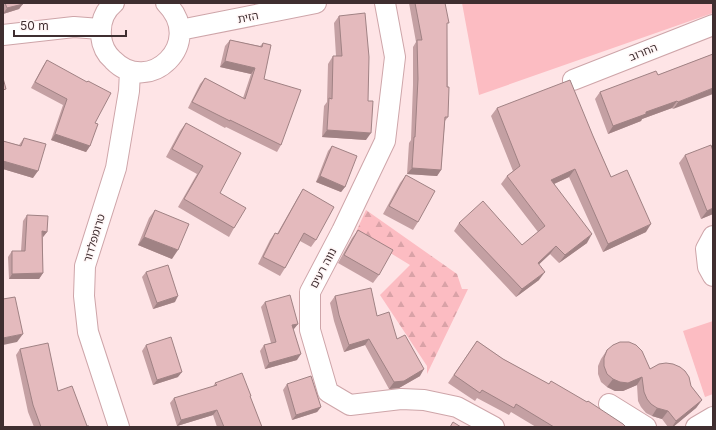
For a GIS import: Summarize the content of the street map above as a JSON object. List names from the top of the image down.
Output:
{
  "streets": {
    "street": [
      "הזית",
      "החרוב",
      "טרומפלדור",
      "נווה רעים"
    ]
  },
  "scale_bar": "50 m"
}
